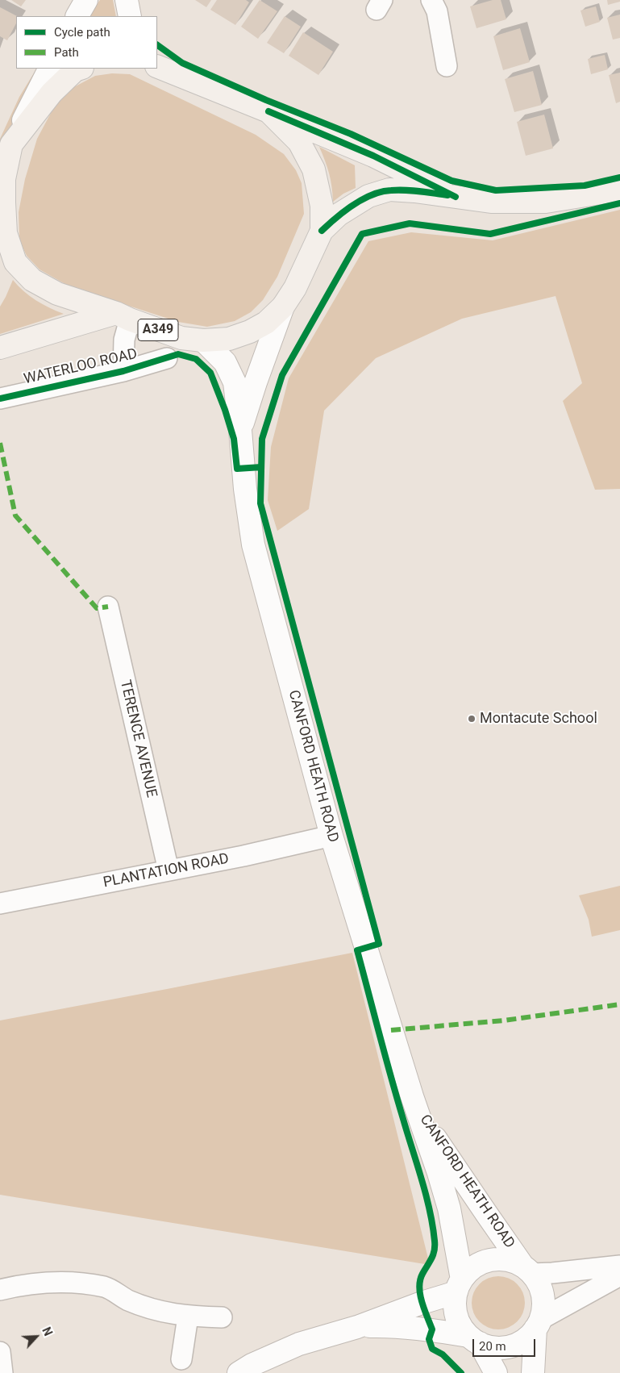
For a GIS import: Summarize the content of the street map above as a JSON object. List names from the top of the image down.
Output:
{
  "streets": {
    "main road": ["A349", "CANFORD HEATH ROAD"],
    "street": ["WATERLOO ROAD", "TERENCE AVENUE", "PLANTATION ROAD"]
  },
  "crossings": [
    ["A349", "WATERLOO ROAD"],
    ["A349", "CANFORD HEATH ROAD"],
    ["TERENCE AVENUE", "PLANTATION ROAD"],
    ["CANFORD HEATH ROAD", "PLANTATION ROAD"]
  ],
  "places": ["Montacute School"],
  "legend": ["Cycle path", "Path"],
  "scale_bar": "20 m",
  "north": "top right"
}
